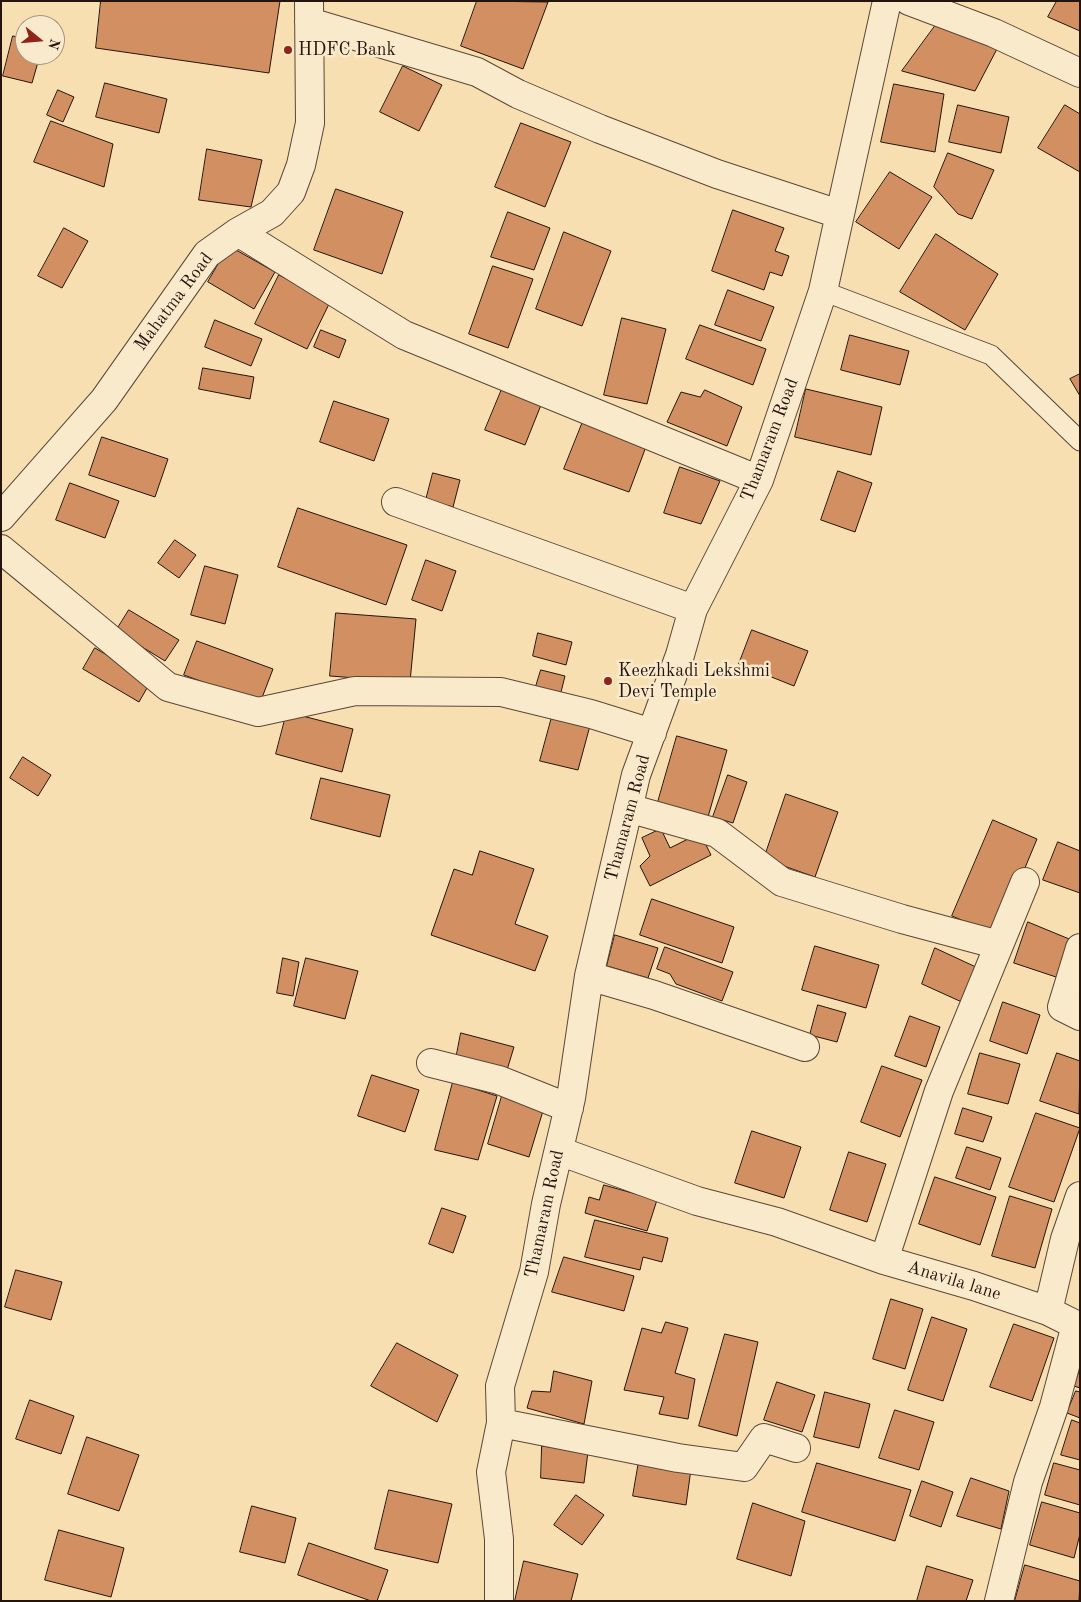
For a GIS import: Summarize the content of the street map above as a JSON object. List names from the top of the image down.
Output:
{
  "streets": {
    "street": ["Mahatma Road", "Thamaram Road", "Anavila lane"]
  },
  "crossings": [
    ["Thamaram Road", "Anavila lane"]
  ],
  "places": ["HDFC Bank", "Keezhkadi Lekshmi Devi Temple"],
  "north": "right"
}
